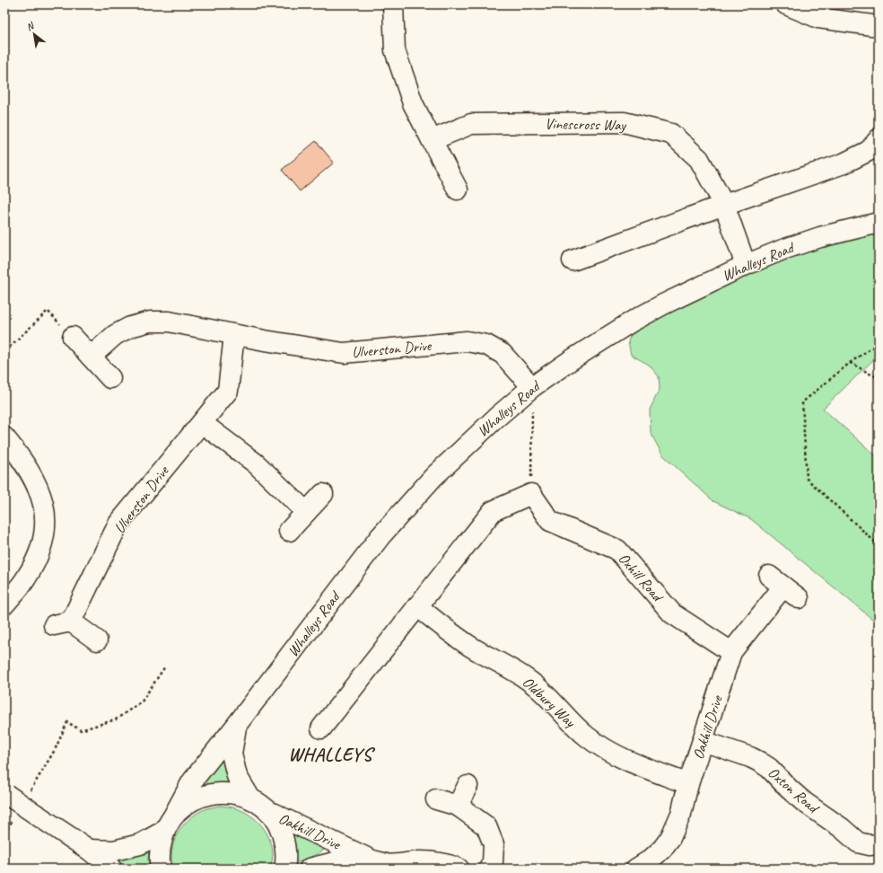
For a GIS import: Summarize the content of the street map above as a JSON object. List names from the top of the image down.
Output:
{
  "streets": {
    "street": [
      "Vinescross Way",
      "Whalleys Road",
      "Ulverston Drive",
      "Oxhill Road",
      "Oldbury Way",
      "Oakhill Drive",
      "Oxton Road"
    ]
  },
  "crossings": [
    ["Vinescross Way", "Whalleys Road"],
    ["Whalleys Road", "Ulverston Drive"],
    ["Oxhill Road", "Oakhill Drive"],
    ["Oldbury Way", "Oakhill Drive"],
    ["Oakhill Drive", "Oxton Road"]
  ],
  "districts": ["WHALLEYS"],
  "north": "top left"
}
